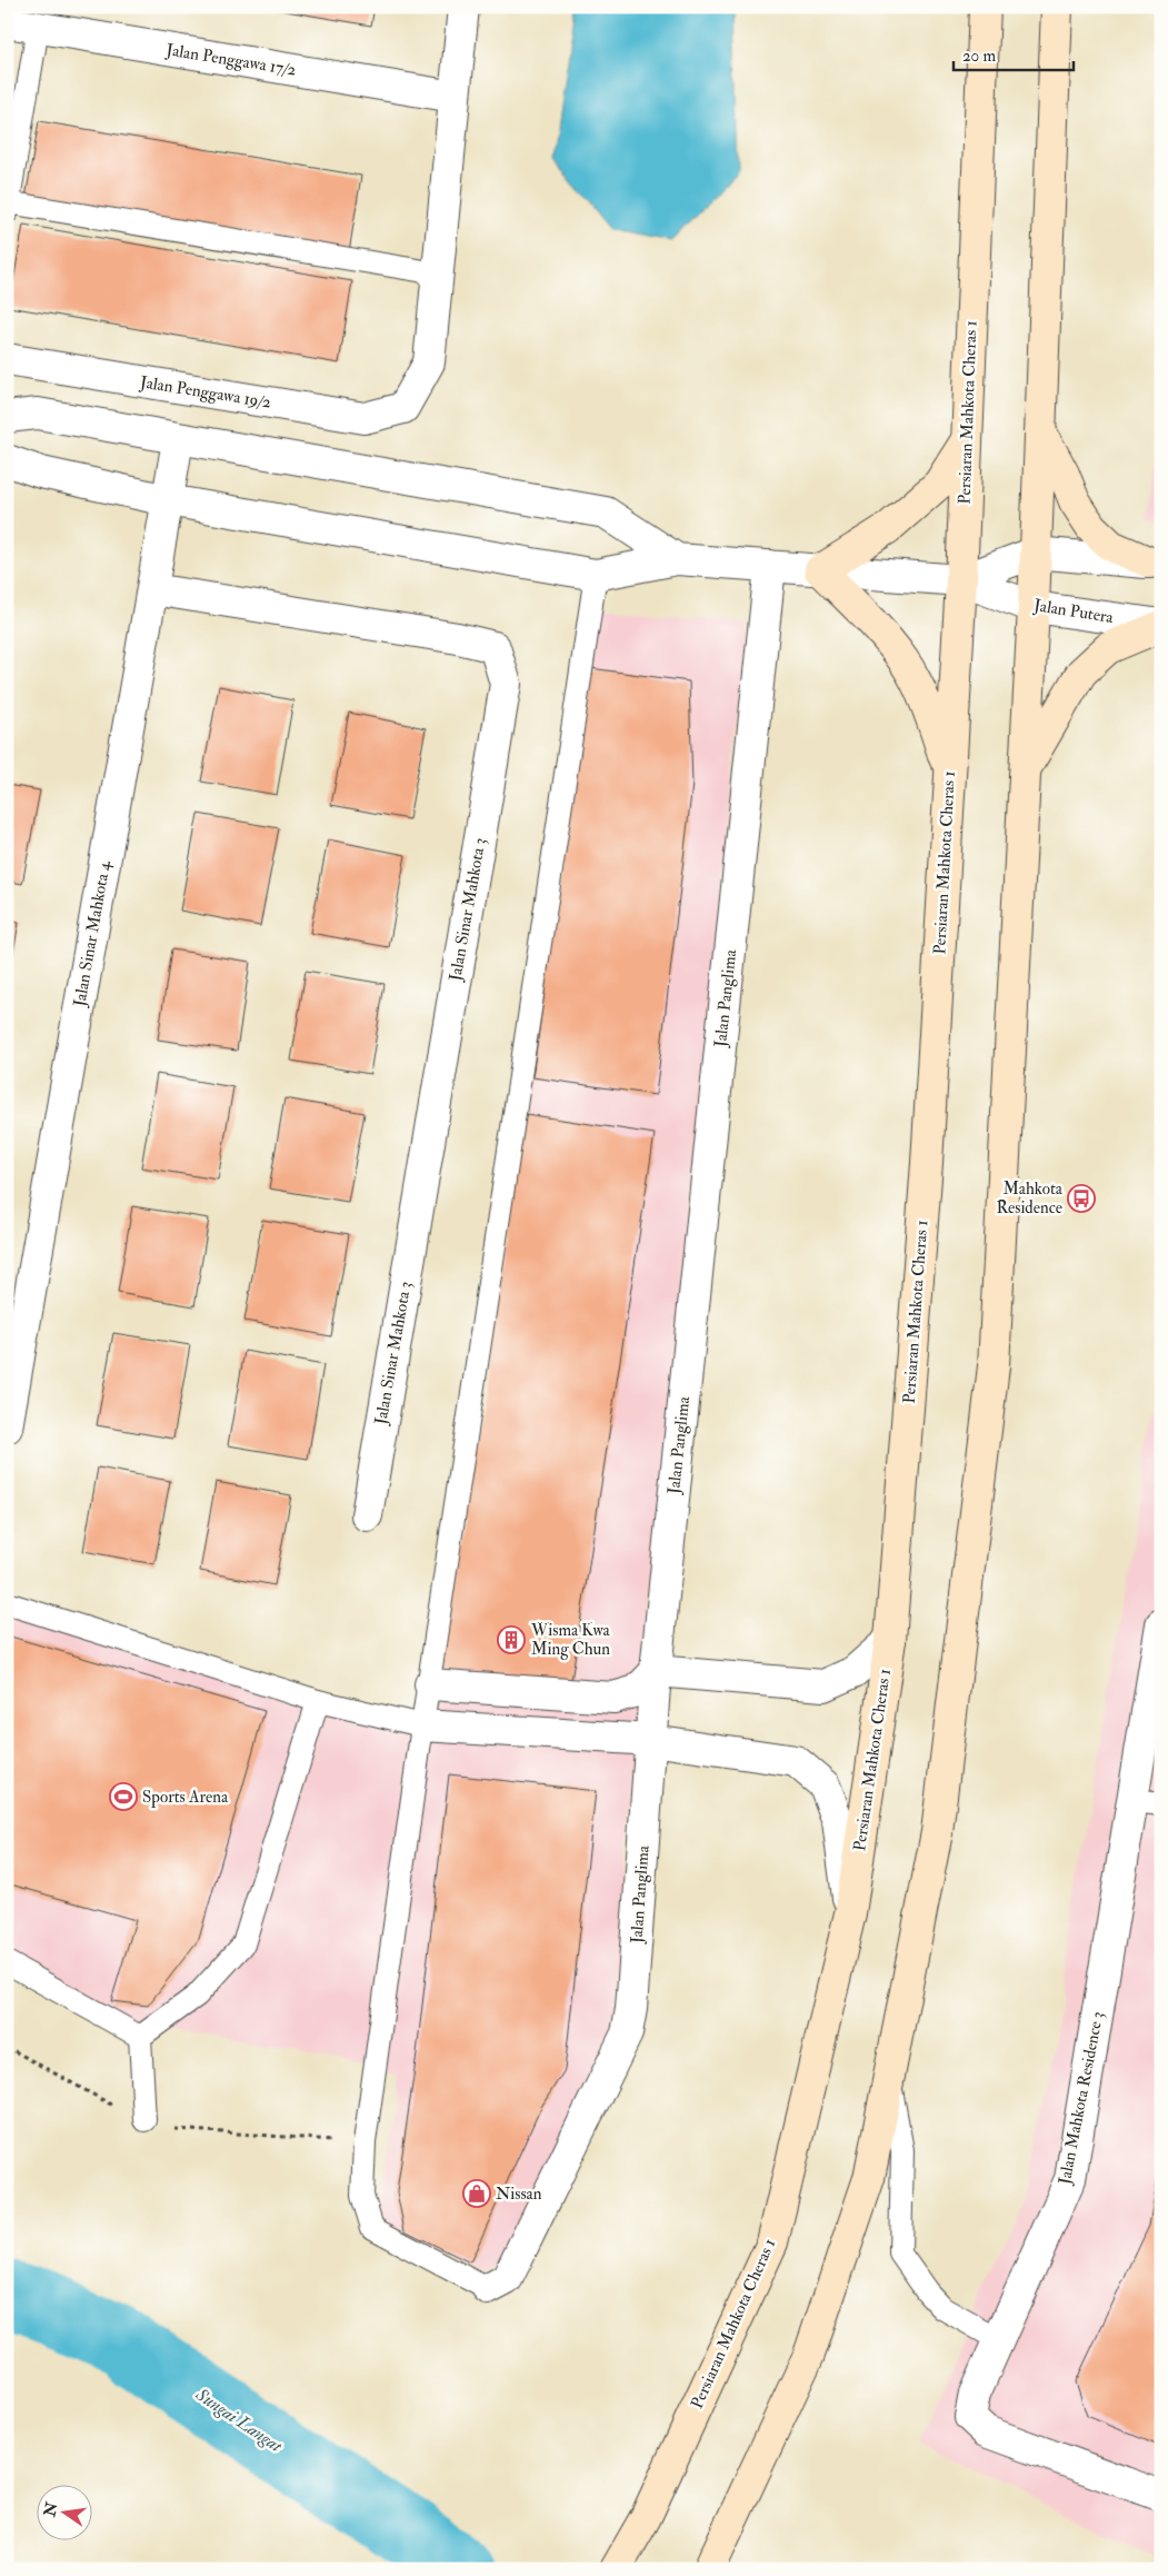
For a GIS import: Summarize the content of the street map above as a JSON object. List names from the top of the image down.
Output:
{
  "streets": {
    "main road": ["Persiaran Mahkota Cheras 1"],
    "street": [
      "Jalan Penggawa 17/2",
      "Jalan Penggawa 19/2",
      "Jalan Putera",
      "Jalan Sinar Mahkota 3",
      "Jalan Sinar Mahkota 4",
      "Jalan Panglima",
      "Jalan Mahkota Residence 3"
    ]
  },
  "crossings": [
    ["Persiaran Mahkota Cheras 1", "Jalan Putera"],
    ["Jalan Sinar Mahkota 3", "Jalan Sinar Mahkota 4"]
  ],
  "water": ["Sungai Langat"],
  "places": {
    "bus stop": ["Mahkota Residence"],
    "building": ["Wisma Kwa Ming Chun"],
    "sports": ["Sports Arena"],
    "shop": ["Nissan"]
  },
  "scale_bar": "20 m",
  "north": "left"
}
